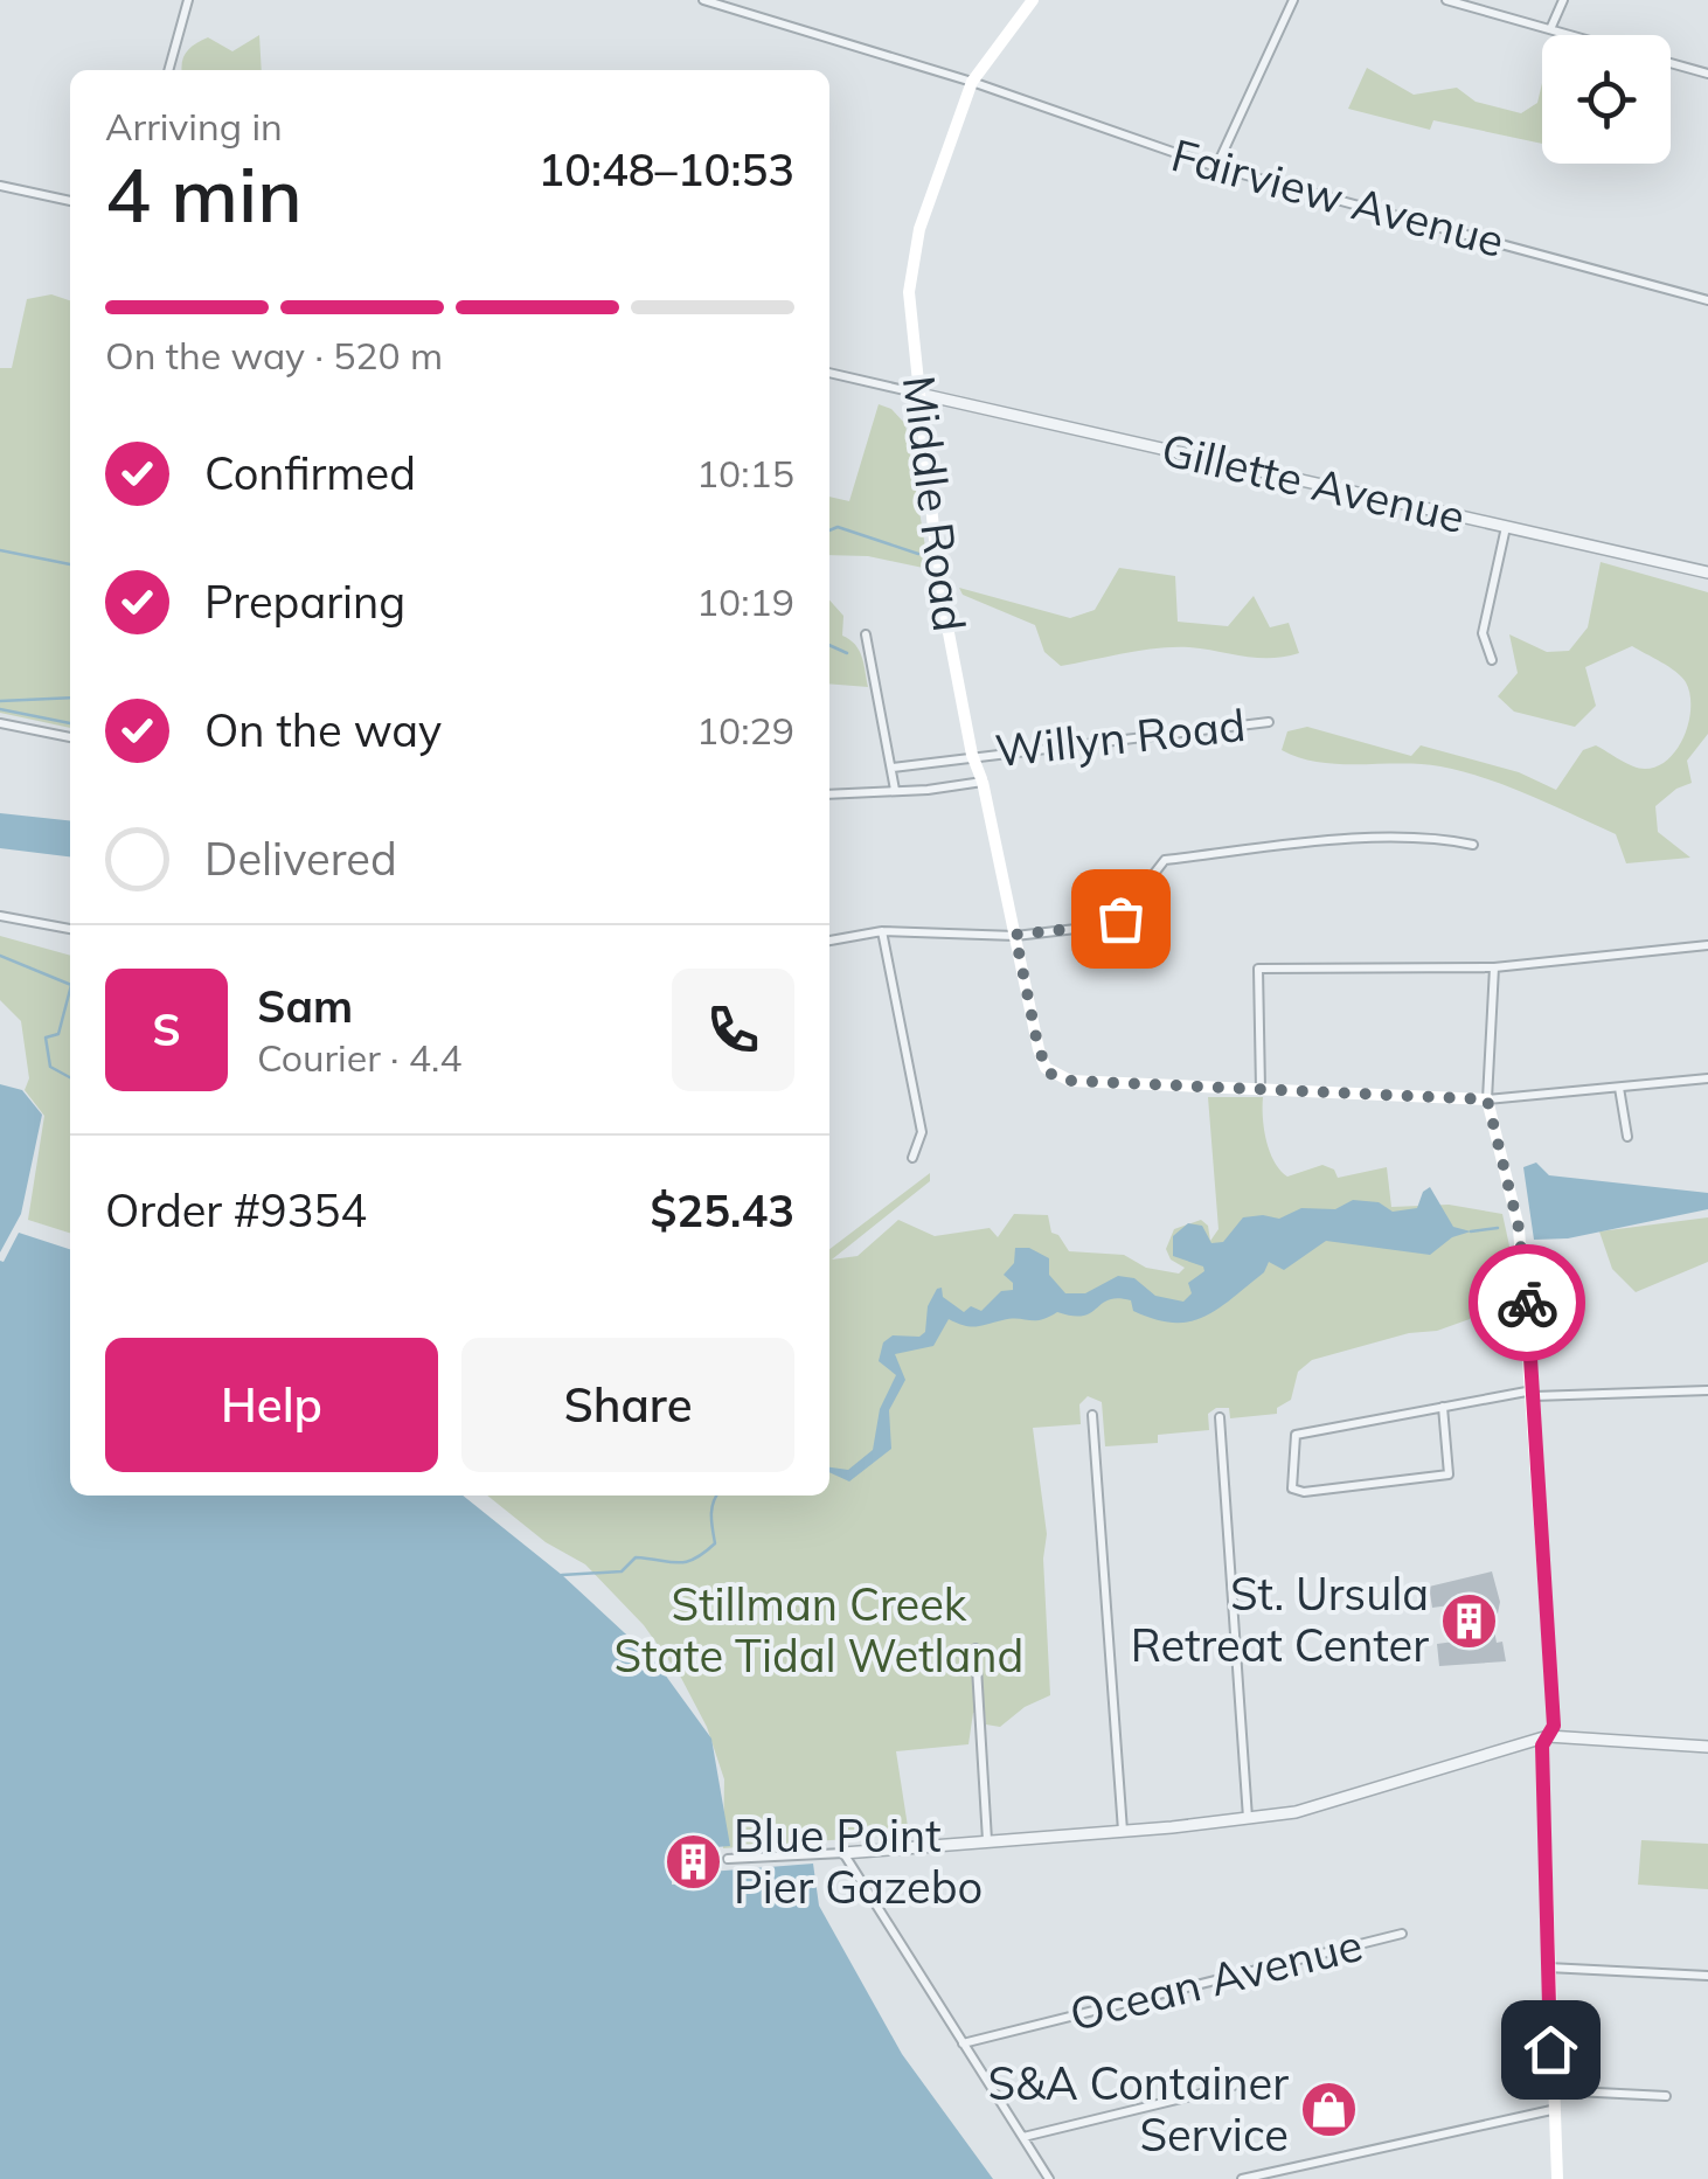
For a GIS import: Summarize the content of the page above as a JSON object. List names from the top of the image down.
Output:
{
  "streets": {
    "main road": ["Middle Road"],
    "street": [
      "Fairview Avenue",
      "Gillette Avenue",
      "Willyn Road",
      "Ocean Avenue"
    ]
  },
  "crossings": [
    ["Fairview Avenue", "Middle Road"],
    ["Gillette Avenue", "Middle Road"],
    ["Middle Road", "Willyn Road"]
  ],
  "parks": ["Stillman Creek State Tidal Wetland"],
  "places": {
    "building": ["St. Ursula Retreat Center", "Blue Point Pier Gazebo"],
    "shop": ["S&A Container Service"]
  },
  "page": {
    "heading": ["4 min", "Arriving in", "10:48–10:53"],
    "panel": [
      "Sam",
      "Courier · 4.4",
      "Order #9354",
      "$25.43"
    ],
    "bar": "On the way · 520 m",
    "list": [
      ["Confirmed", "10:15"],
      ["Preparing", "10:19"],
      ["On the way", "10:29"],
      "Delivered"
    ],
    "round": "S",
    "buttons": ["Help", "Share"]
  }
}
